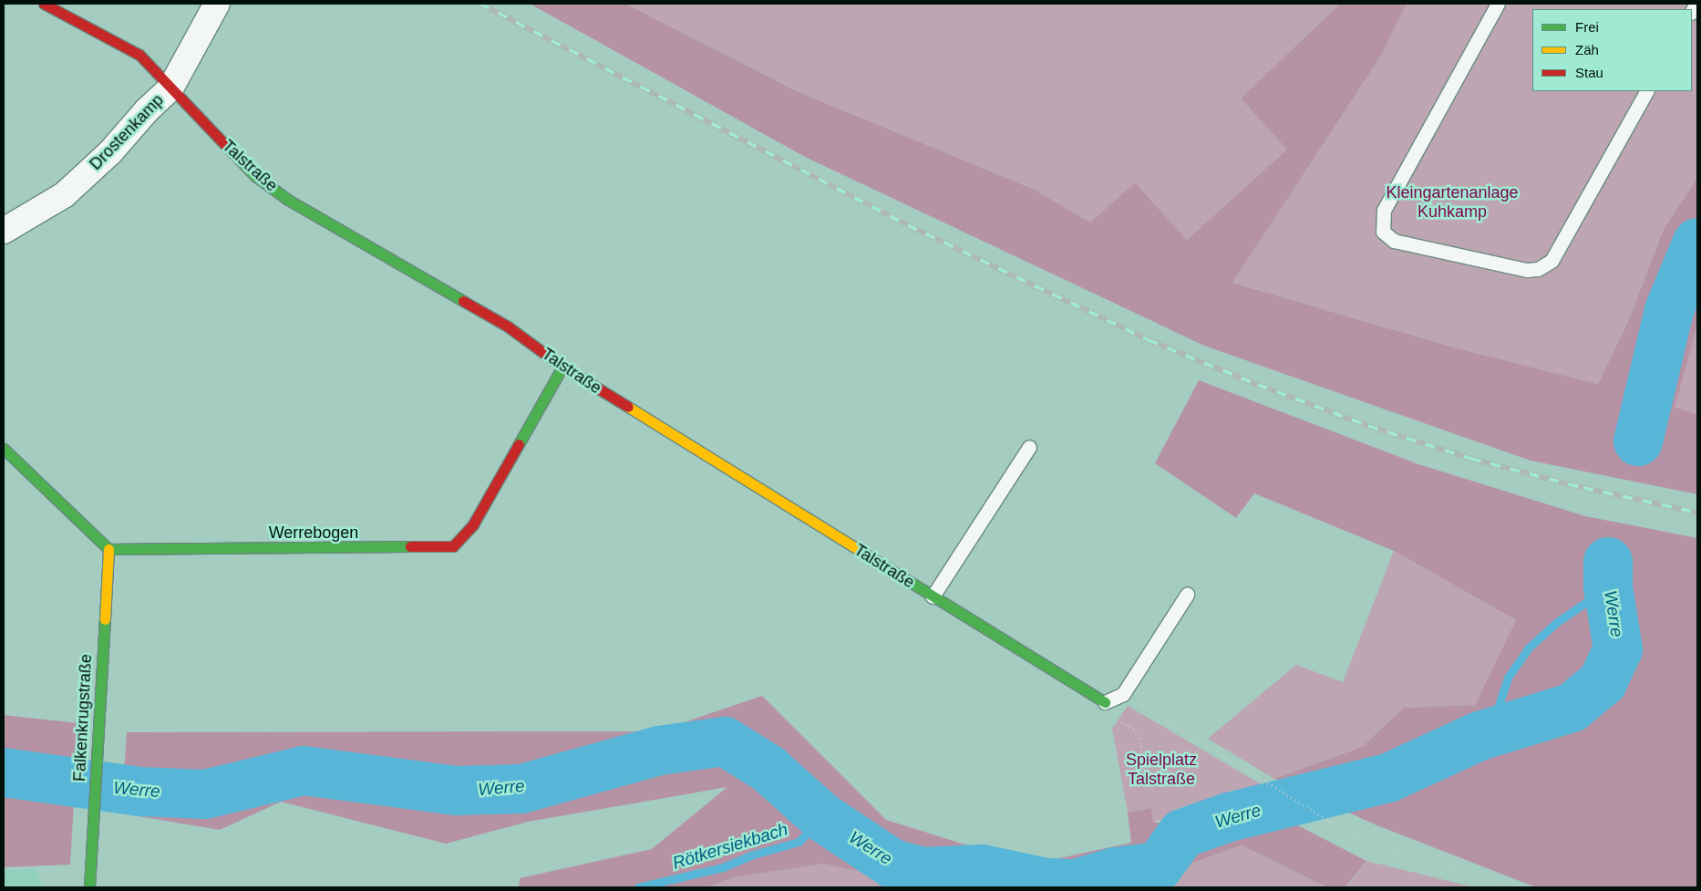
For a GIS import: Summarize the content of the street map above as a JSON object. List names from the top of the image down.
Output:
{
  "streets": {
    "street": [
      "Drostenkamp",
      "Talstraße",
      "Werrebogen",
      "Falkenkrugstraße"
    ]
  },
  "crossings": [
    ["Drostenkamp", "Talstraße"],
    ["Talstraße", "Werrebogen"],
    ["Werrebogen", "Falkenkrugstraße"]
  ],
  "water": ["Werre", "Rötkersiekbach"],
  "parks": ["Kleingartenanlage Kuhkamp", "Spielplatz Talstraße"],
  "legend": ["Frei", "Zäh", "Stau"]
}
